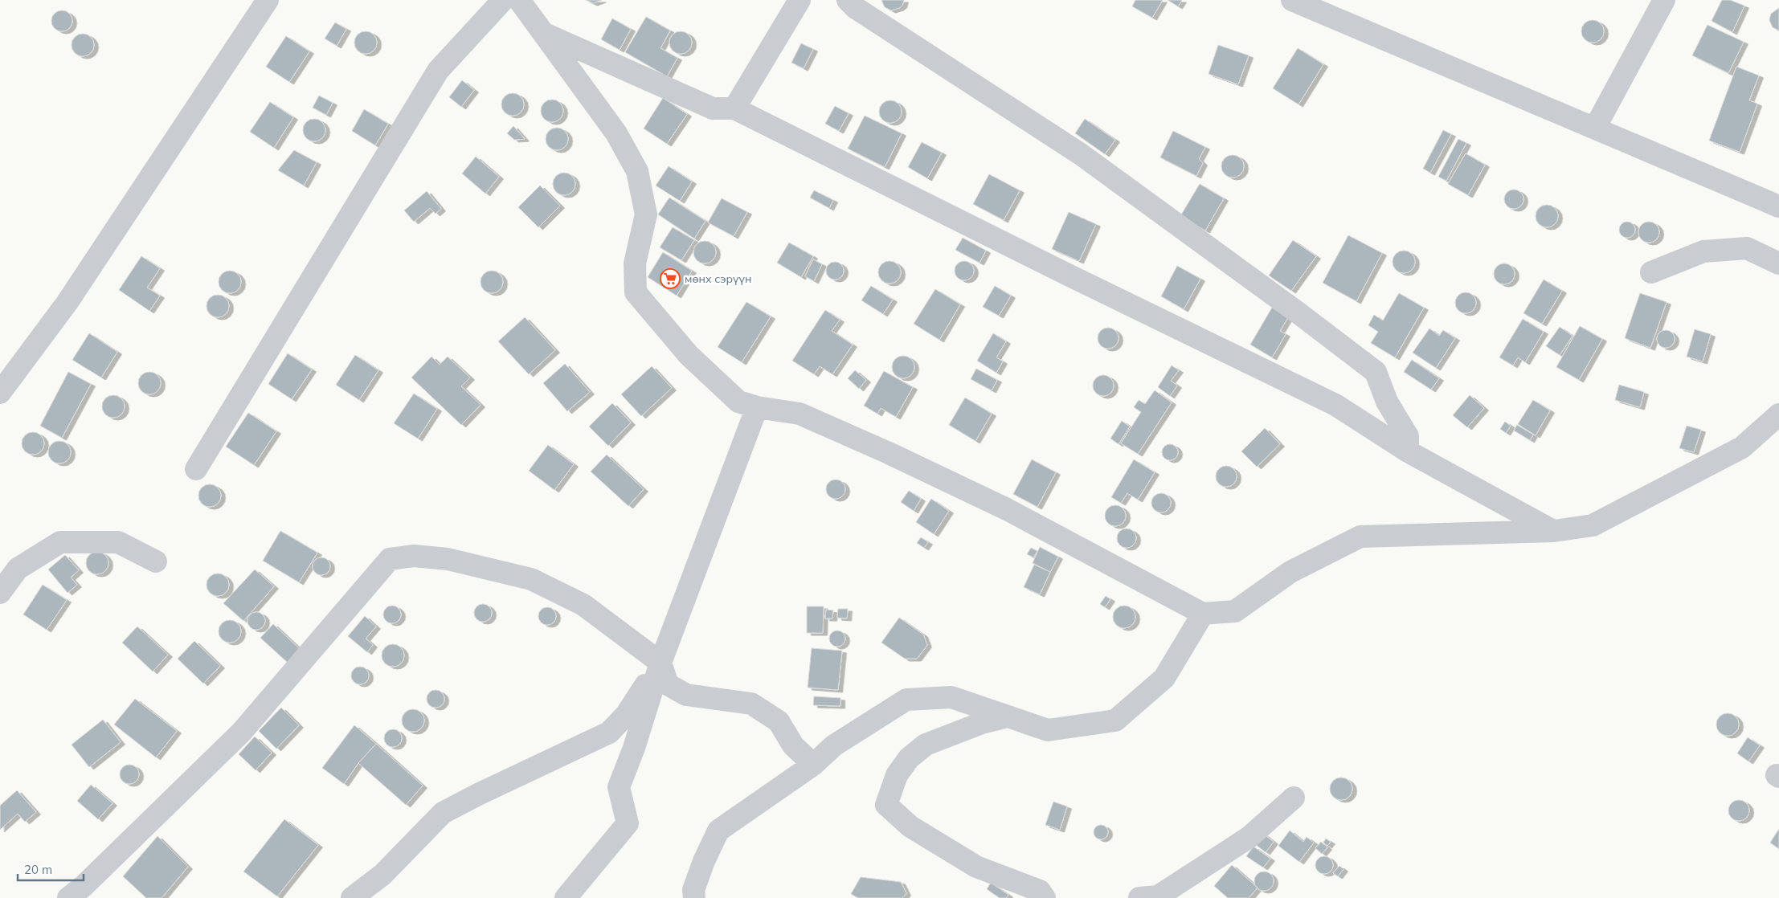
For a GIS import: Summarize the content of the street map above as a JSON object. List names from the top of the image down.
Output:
{
  "places": {
    "supermarket": ["мөнх сэрүүн"]
  },
  "scale_bar": "20 m"
}
